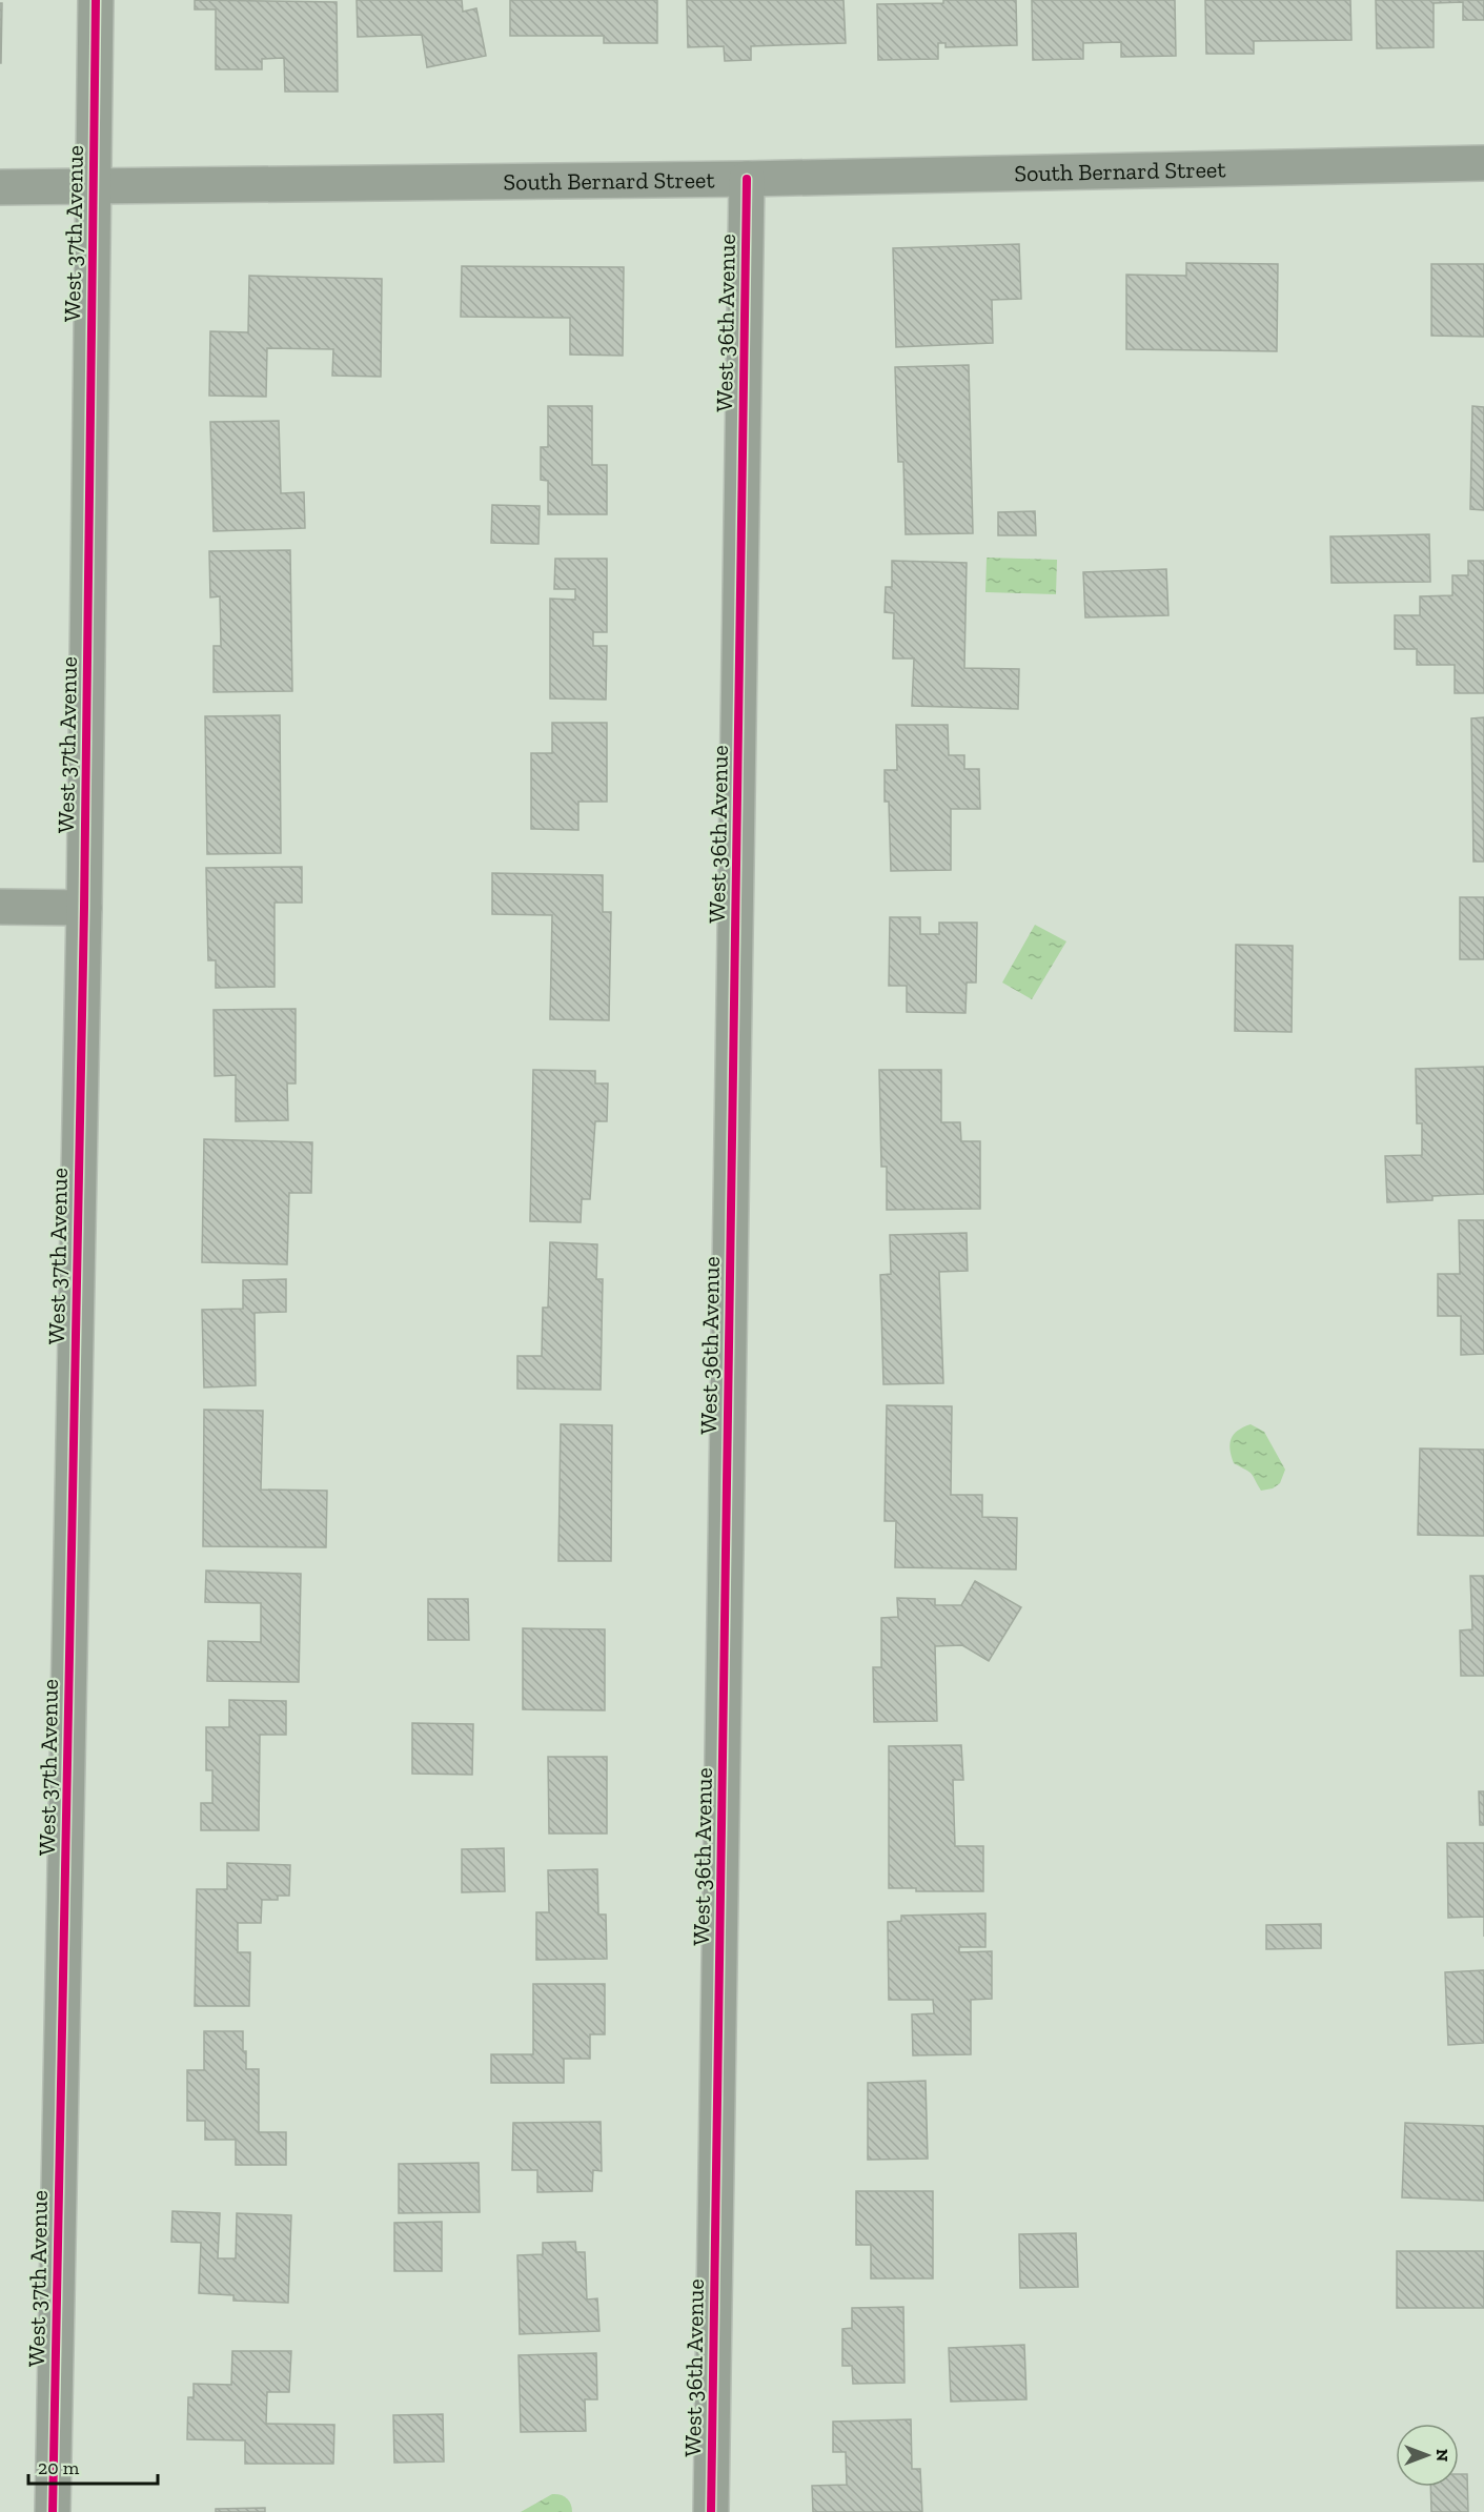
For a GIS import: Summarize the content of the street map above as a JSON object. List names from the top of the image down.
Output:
{
  "streets": {
    "street": ["South Bernard Street", "West 37th Avenue", "West 36th Avenue"]
  },
  "crossings": [
    ["South Bernard Street", "West 37th Avenue"],
    ["South Bernard Street", "West 36th Avenue"]
  ],
  "scale_bar": "20 m",
  "north": "right"
}
